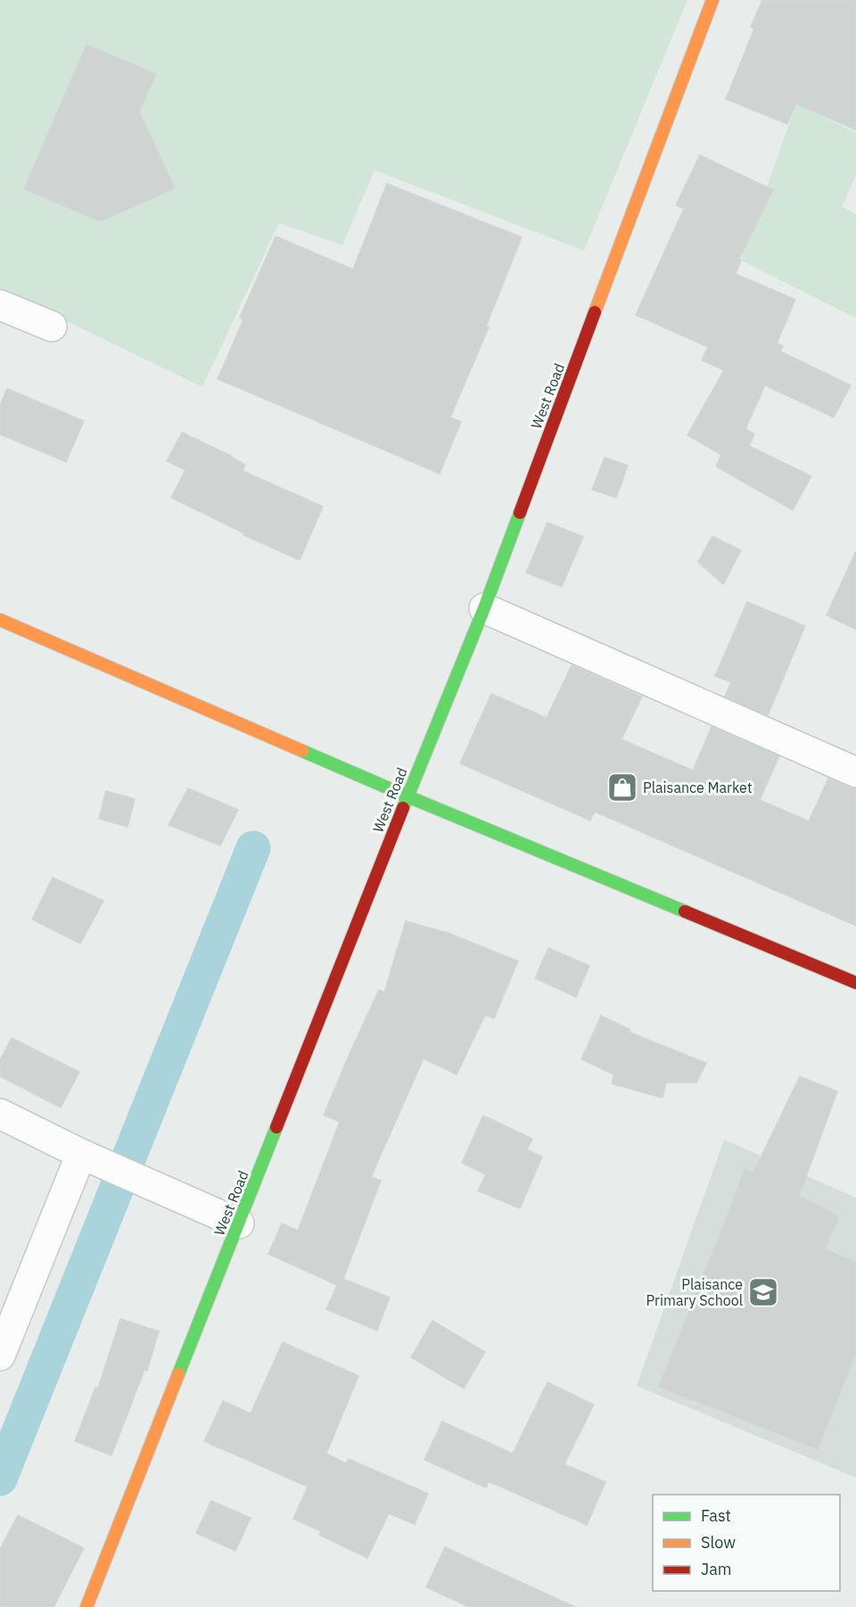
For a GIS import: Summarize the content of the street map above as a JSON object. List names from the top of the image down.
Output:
{
  "streets": {
    "street": ["West Road"]
  },
  "places": {
    "shop": ["Plaisance Market"],
    "school or university": ["Plaisance Primary School"]
  },
  "legend": ["Fast", "Slow", "Jam"]
}
